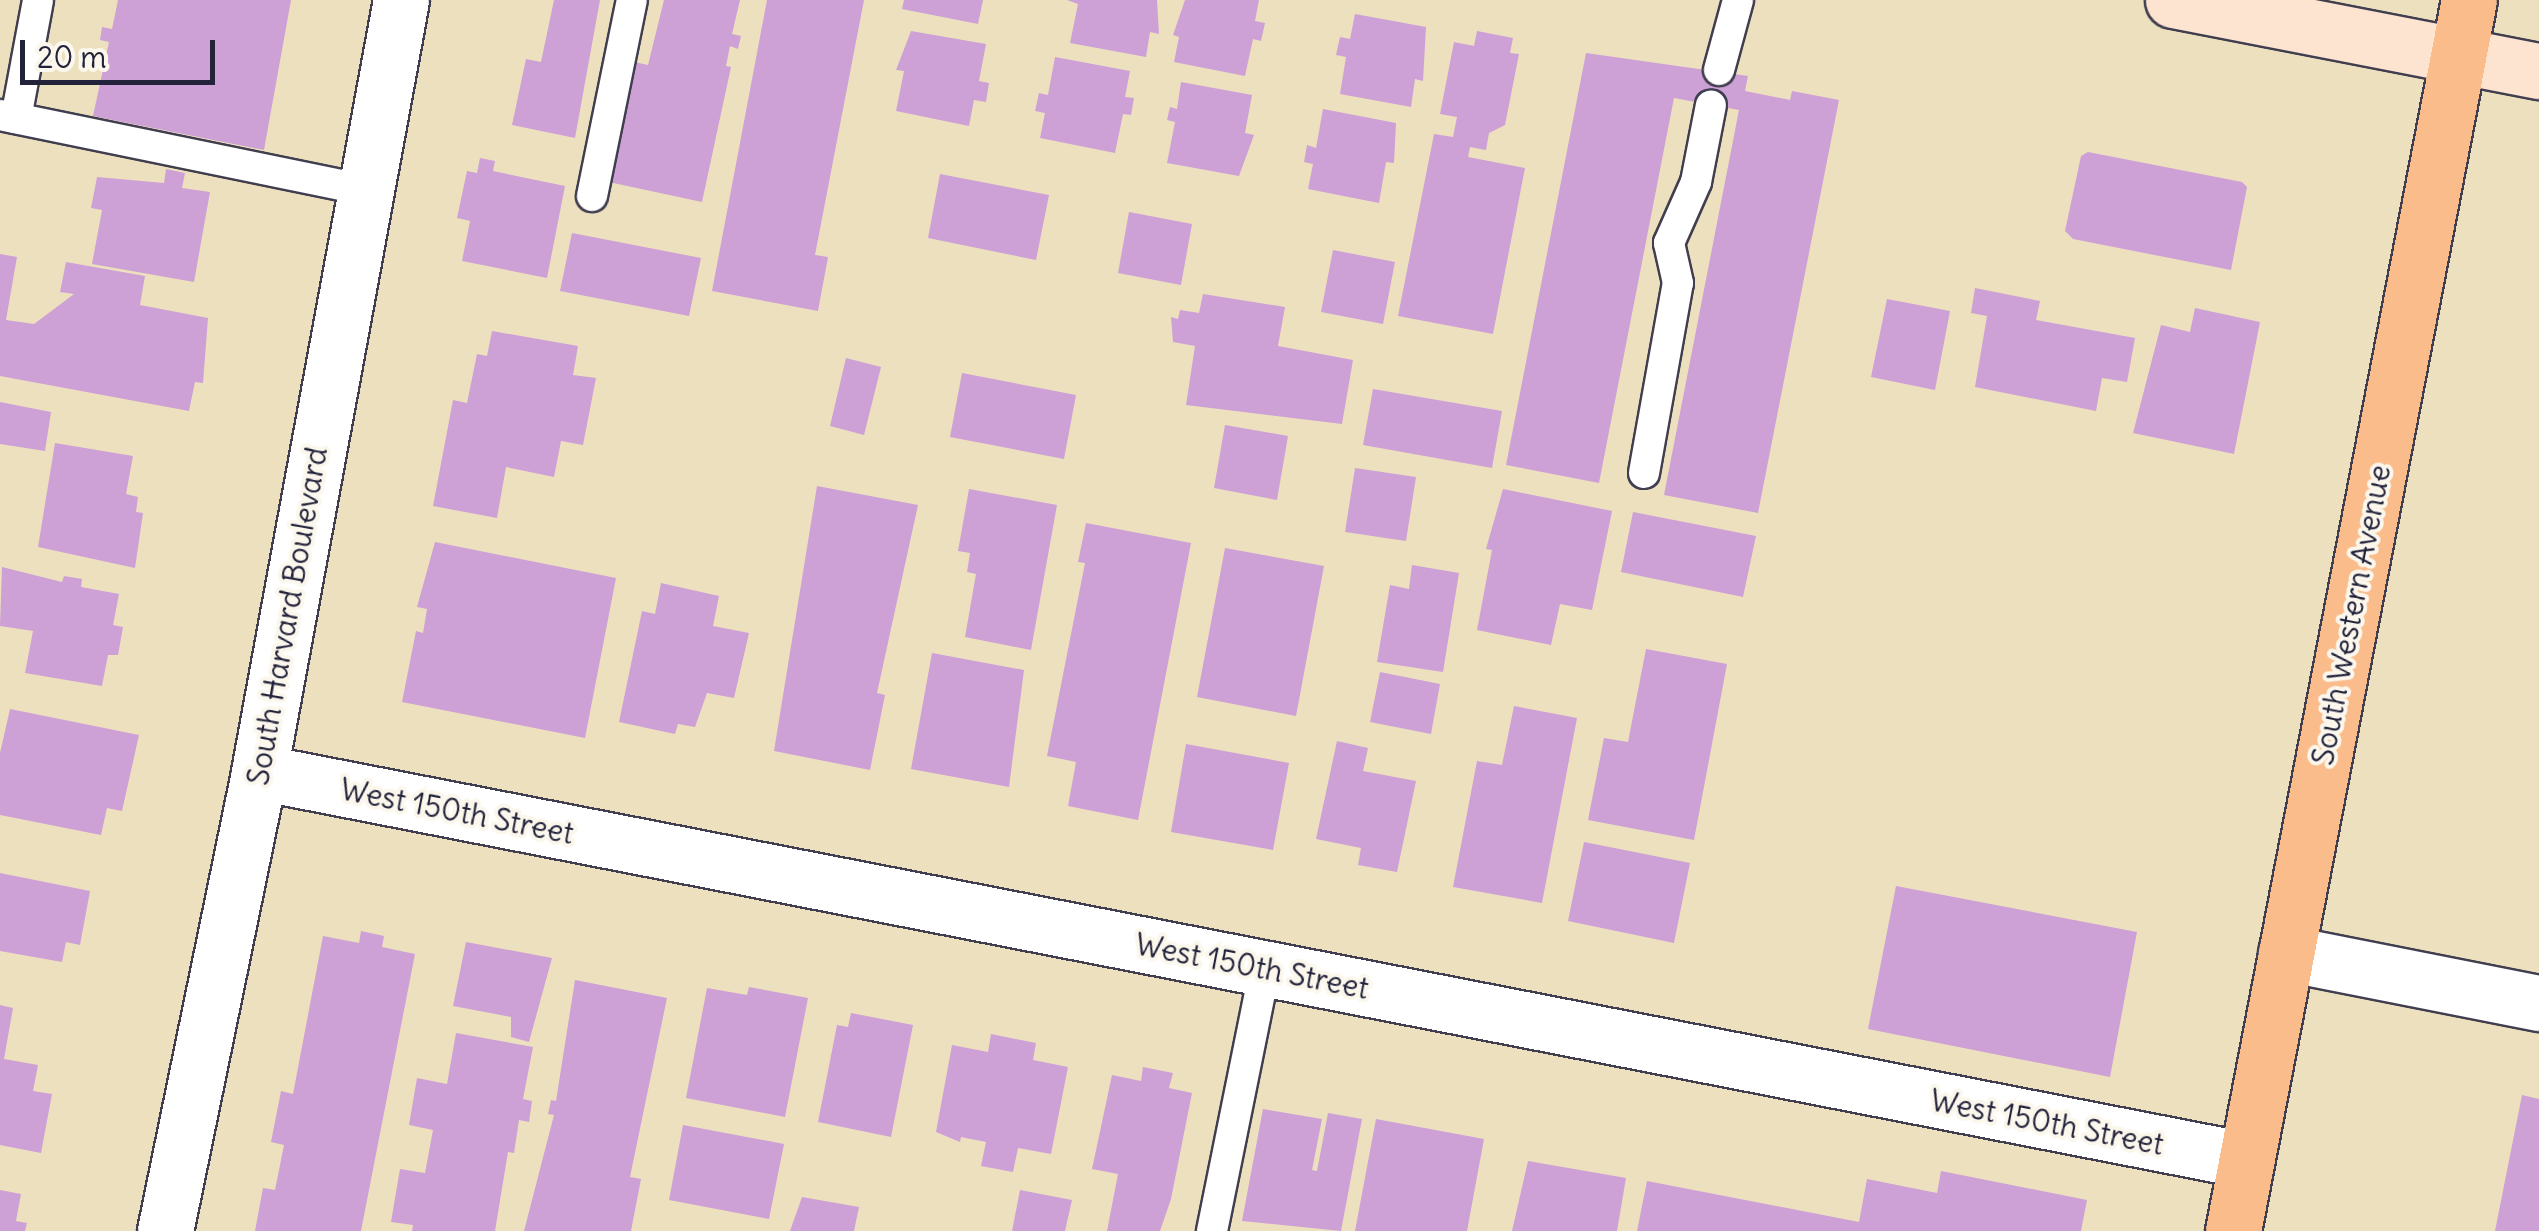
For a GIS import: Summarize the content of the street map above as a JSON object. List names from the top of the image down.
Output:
{
  "streets": {
    "main road": ["South Western Avenue"],
    "street": ["South Harvard Boulevard", "West 150th Street"]
  },
  "crossings": [
    ["South Western Avenue", "West 150th Street"],
    ["South Harvard Boulevard", "West 150th Street"]
  ],
  "scale_bar": "20 m"
}
